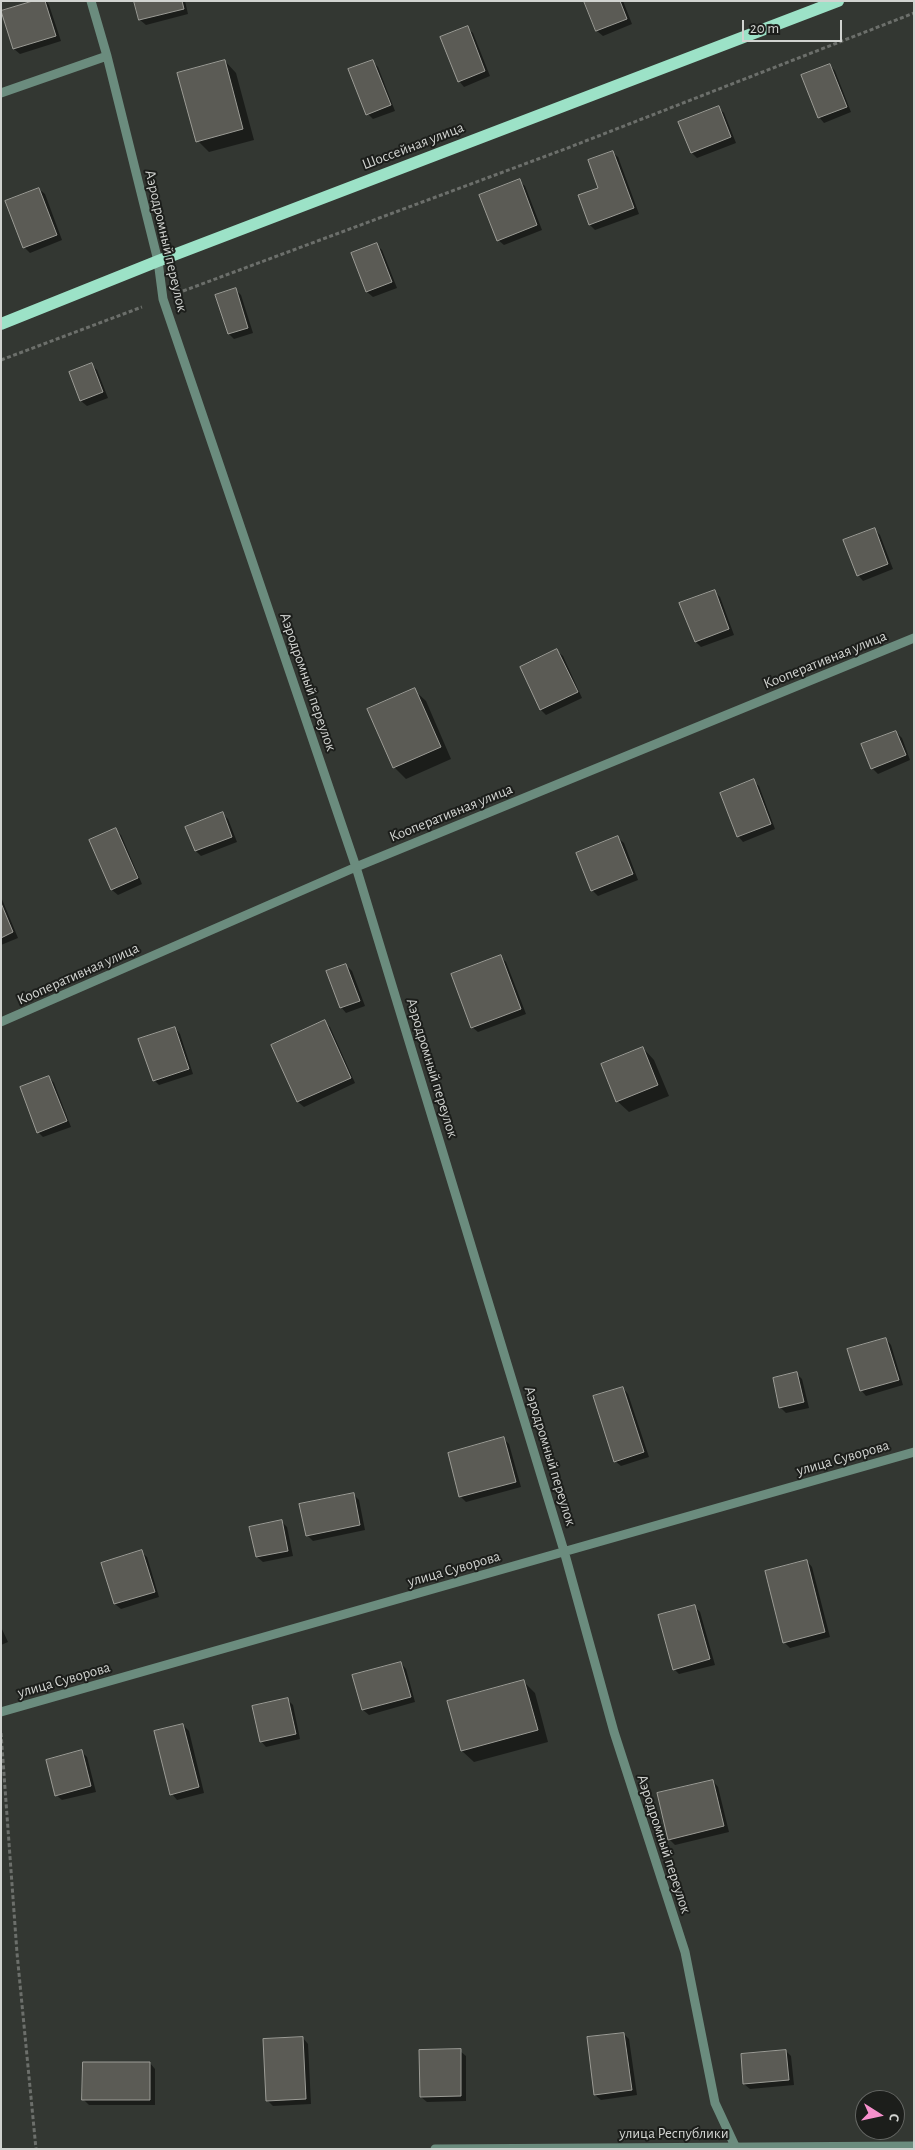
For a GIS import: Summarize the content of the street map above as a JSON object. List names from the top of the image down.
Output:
{
  "streets": {
    "main road": ["Шоссейная улица"],
    "street": [
      "Аэродромный переулок",
      "Кооперативная улица",
      "улица Суворова",
      "улица Республики"
    ]
  },
  "crossings": [
    ["Шоссейная улица", "Аэродромный переулок"],
    ["Аэродромный переулок", "Кооперативная улица"],
    ["Аэродромный переулок", "улица Суворова"],
    ["Аэродромный переулок", "улица Республики"]
  ],
  "scale_bar": "20 m",
  "north": "right"
}
